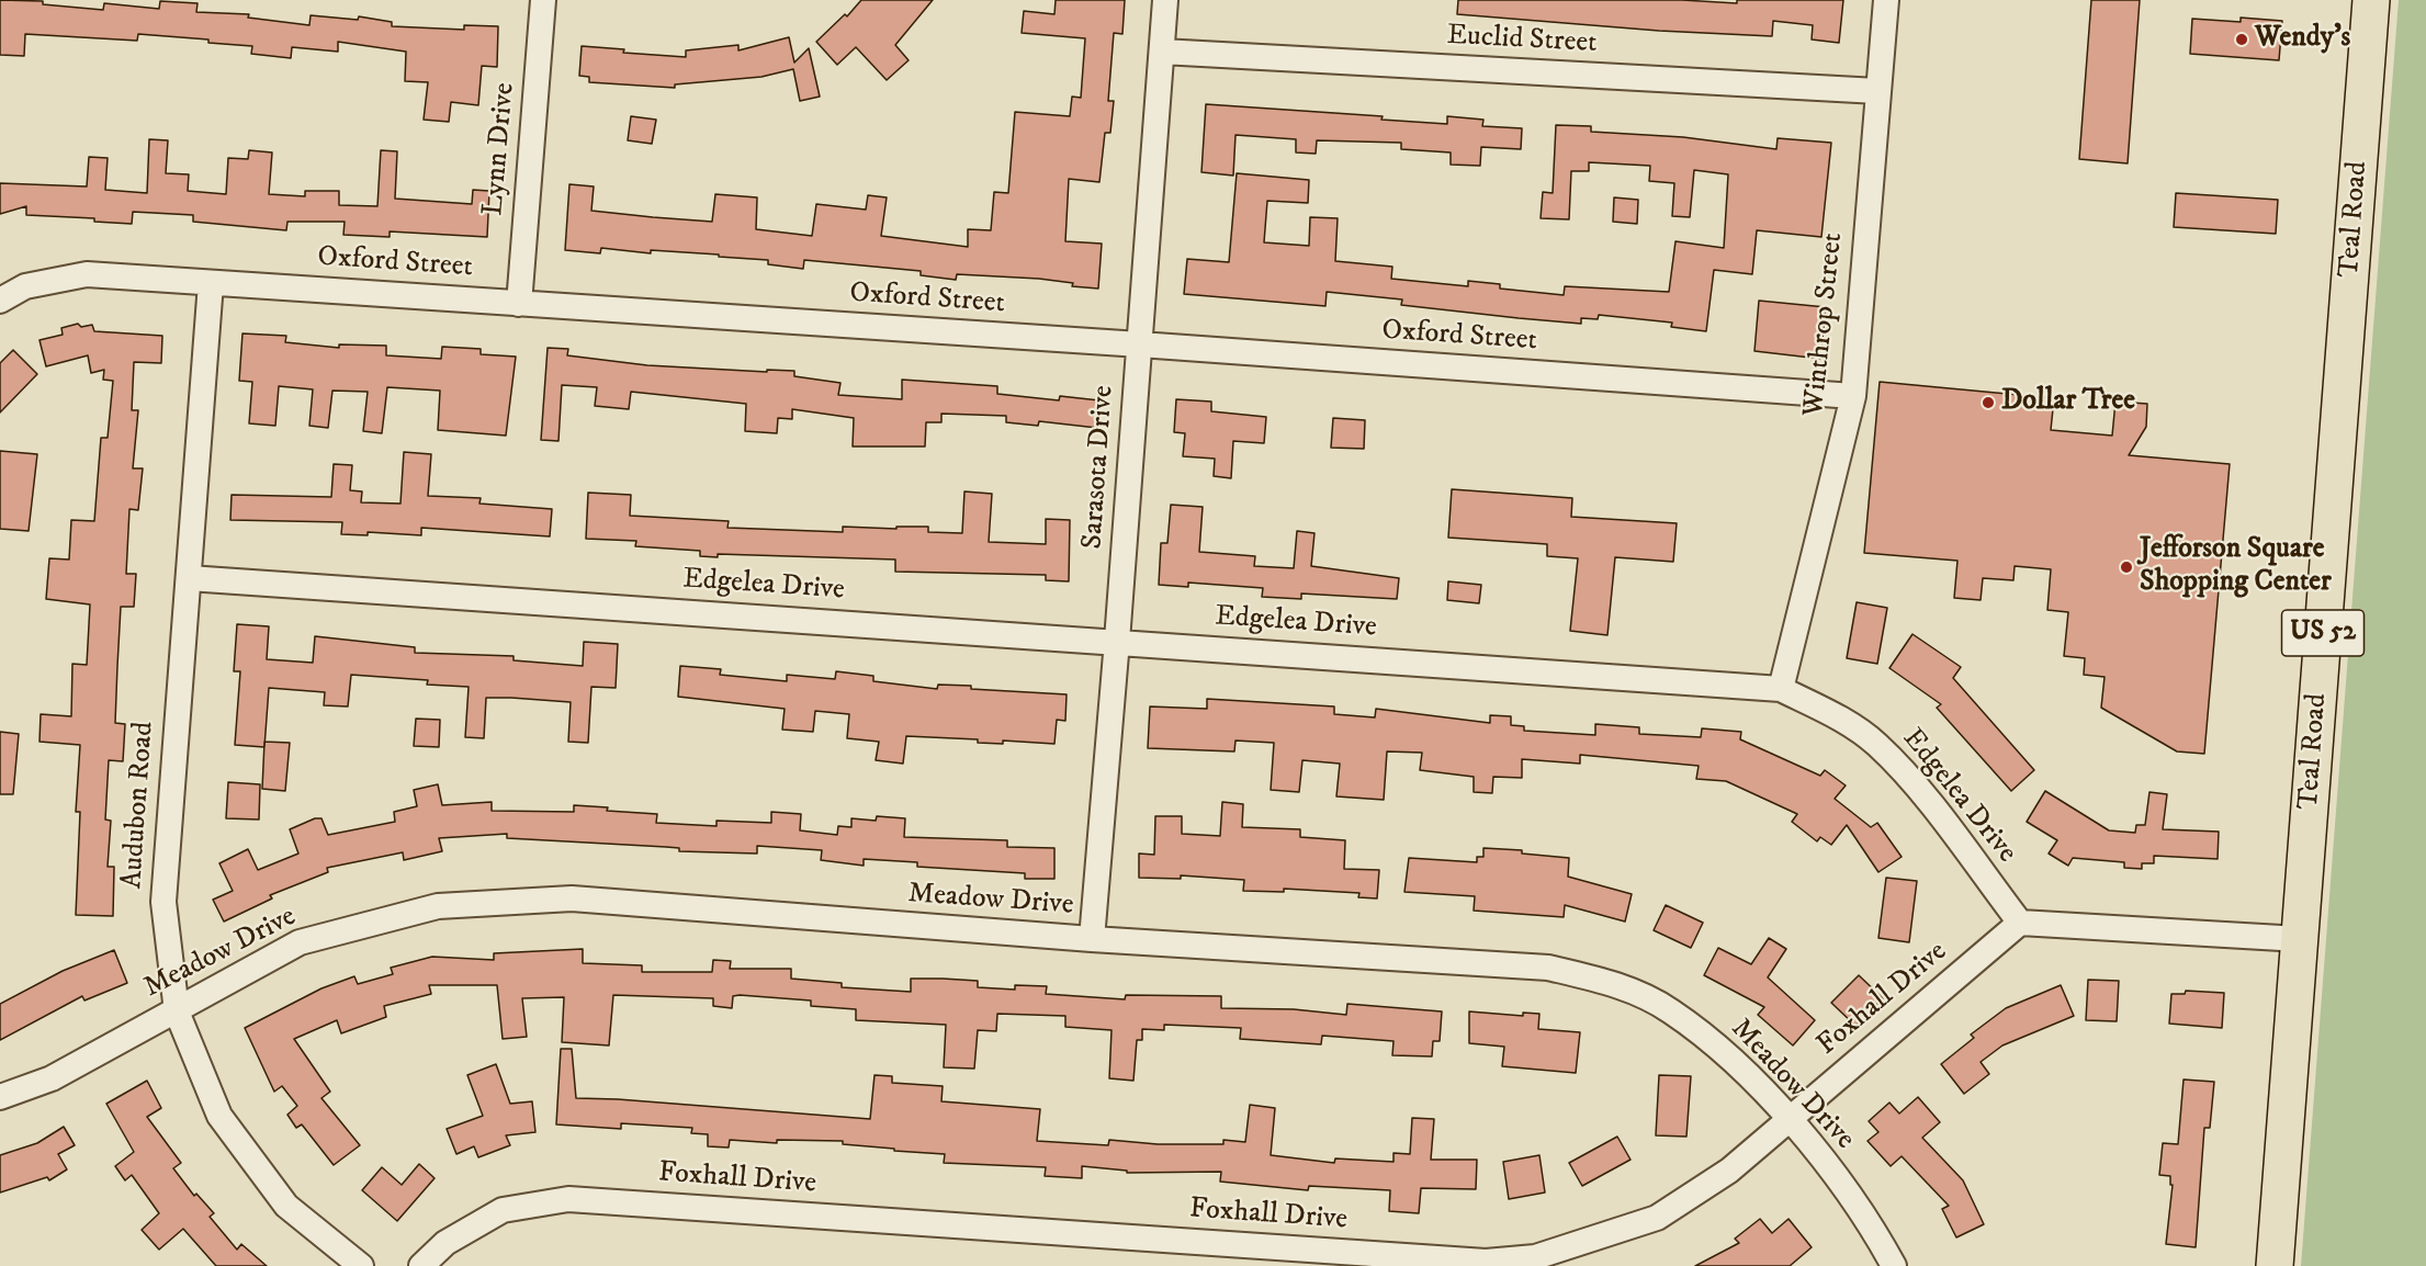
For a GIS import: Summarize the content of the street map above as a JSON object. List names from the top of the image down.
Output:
{
  "streets": {
    "main road": ["Teal Road", "US 52"],
    "street": [
      "Euclid Street",
      "Lynn Drive",
      "Oxford Street",
      "Winthrop Street",
      "Sarasota Drive",
      "Edgelea Drive",
      "Audubon Road",
      "Meadow Drive",
      "Foxhall Drive"
    ]
  },
  "crossings": [
    ["Euclid Street", "Winthrop Street"],
    ["Euclid Street", "Sarasota Drive"],
    ["Lynn Drive", "Oxford Street"],
    ["Oxford Street", "Winthrop Street"],
    ["Oxford Street", "Sarasota Drive"],
    ["Oxford Street", "Audubon Road"],
    ["Winthrop Street", "Edgelea Drive"],
    ["Sarasota Drive", "Edgelea Drive"],
    ["Sarasota Drive", "Meadow Drive"],
    ["Edgelea Drive", "Audubon Road"],
    ["Edgelea Drive", "Foxhall Drive"],
    ["Audubon Road", "Meadow Drive"],
    ["Meadow Drive", "Foxhall Drive"]
  ],
  "places": ["Wendy's", "Dollar Tree", "Jefforson Square Shopping Center"]
}
